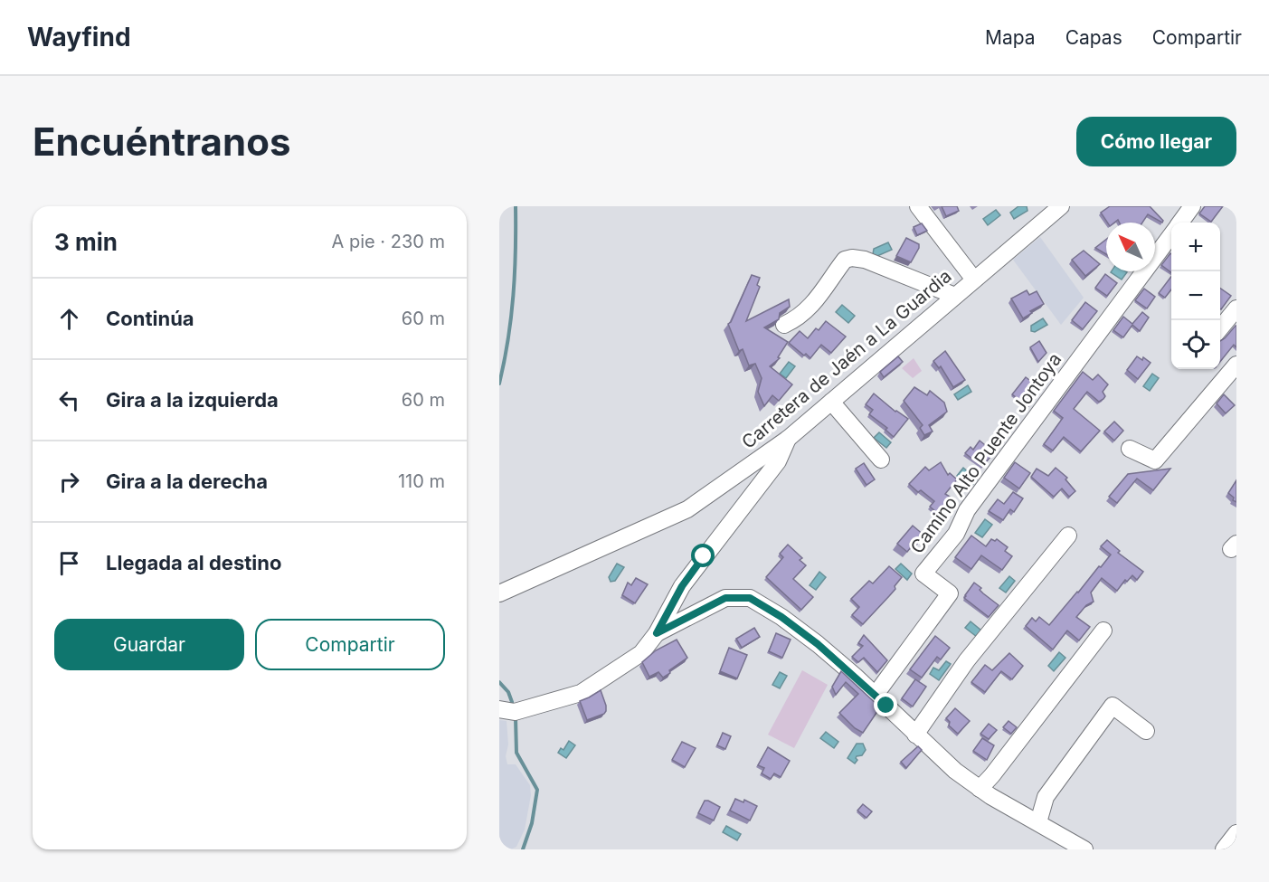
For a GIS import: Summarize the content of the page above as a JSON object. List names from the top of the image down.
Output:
{
  "streets": {
    "street": ["Carretera de Jaén a La Guardia", "Camino Alto Puente Jontoya"]
  },
  "north": "top left",
  "page": {
    "header": "Wayfind",
    "nav": ["Mapa", "Capas", "Compartir"],
    "buttons": [
      "Cómo llegar",
      ["Guardar", "Compartir"]
    ],
    "title": "Encuéntranos",
    "heading": ["3 min", "A pie · 230 m"],
    "map_buttons": ["+", "−"],
    "list": [
      ["Continúa", "60 m"],
      ["Gira a la izquierda", "60 m"],
      ["Gira a la derecha", "110 m"],
      "Llegada al destino"
    ]
  }
}
